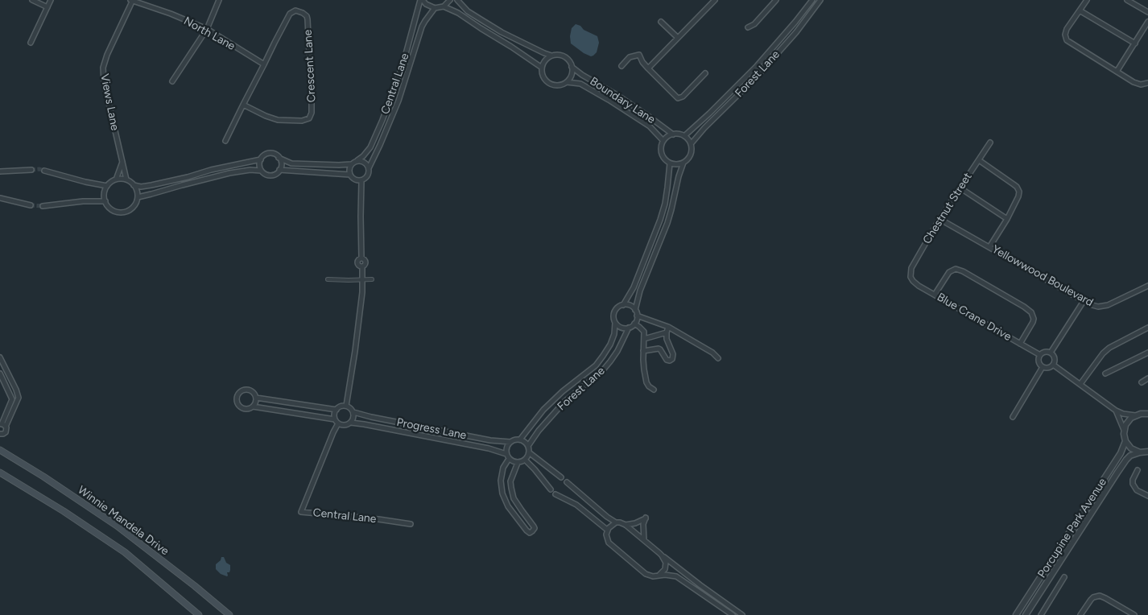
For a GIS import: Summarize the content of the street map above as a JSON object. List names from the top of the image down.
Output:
{
  "streets": {
    "main road": ["Winnie Mandela Drive"],
    "street": [
      "North Lane",
      "Crescent Lane",
      "Forest Lane",
      "Central Lane",
      "Boundary Lane",
      "Views Lane",
      "Chestnut Street",
      "Yellowwood Boulevard",
      "Blue Crane Drive",
      "Progress Lane",
      "Porcupine Park Avenue"
    ]
  },
  "crossings": [
    ["North Lane", "Crescent Lane"],
    ["North Lane", "Views Lane"],
    ["Forest Lane", "Boundary Lane"],
    ["Forest Lane", "Progress Lane"],
    ["Central Lane", "Views Lane"],
    ["Central Lane", "Progress Lane"],
    ["Chestnut Street", "Yellowwood Boulevard"],
    ["Chestnut Street", "Blue Crane Drive"]
  ]
}
